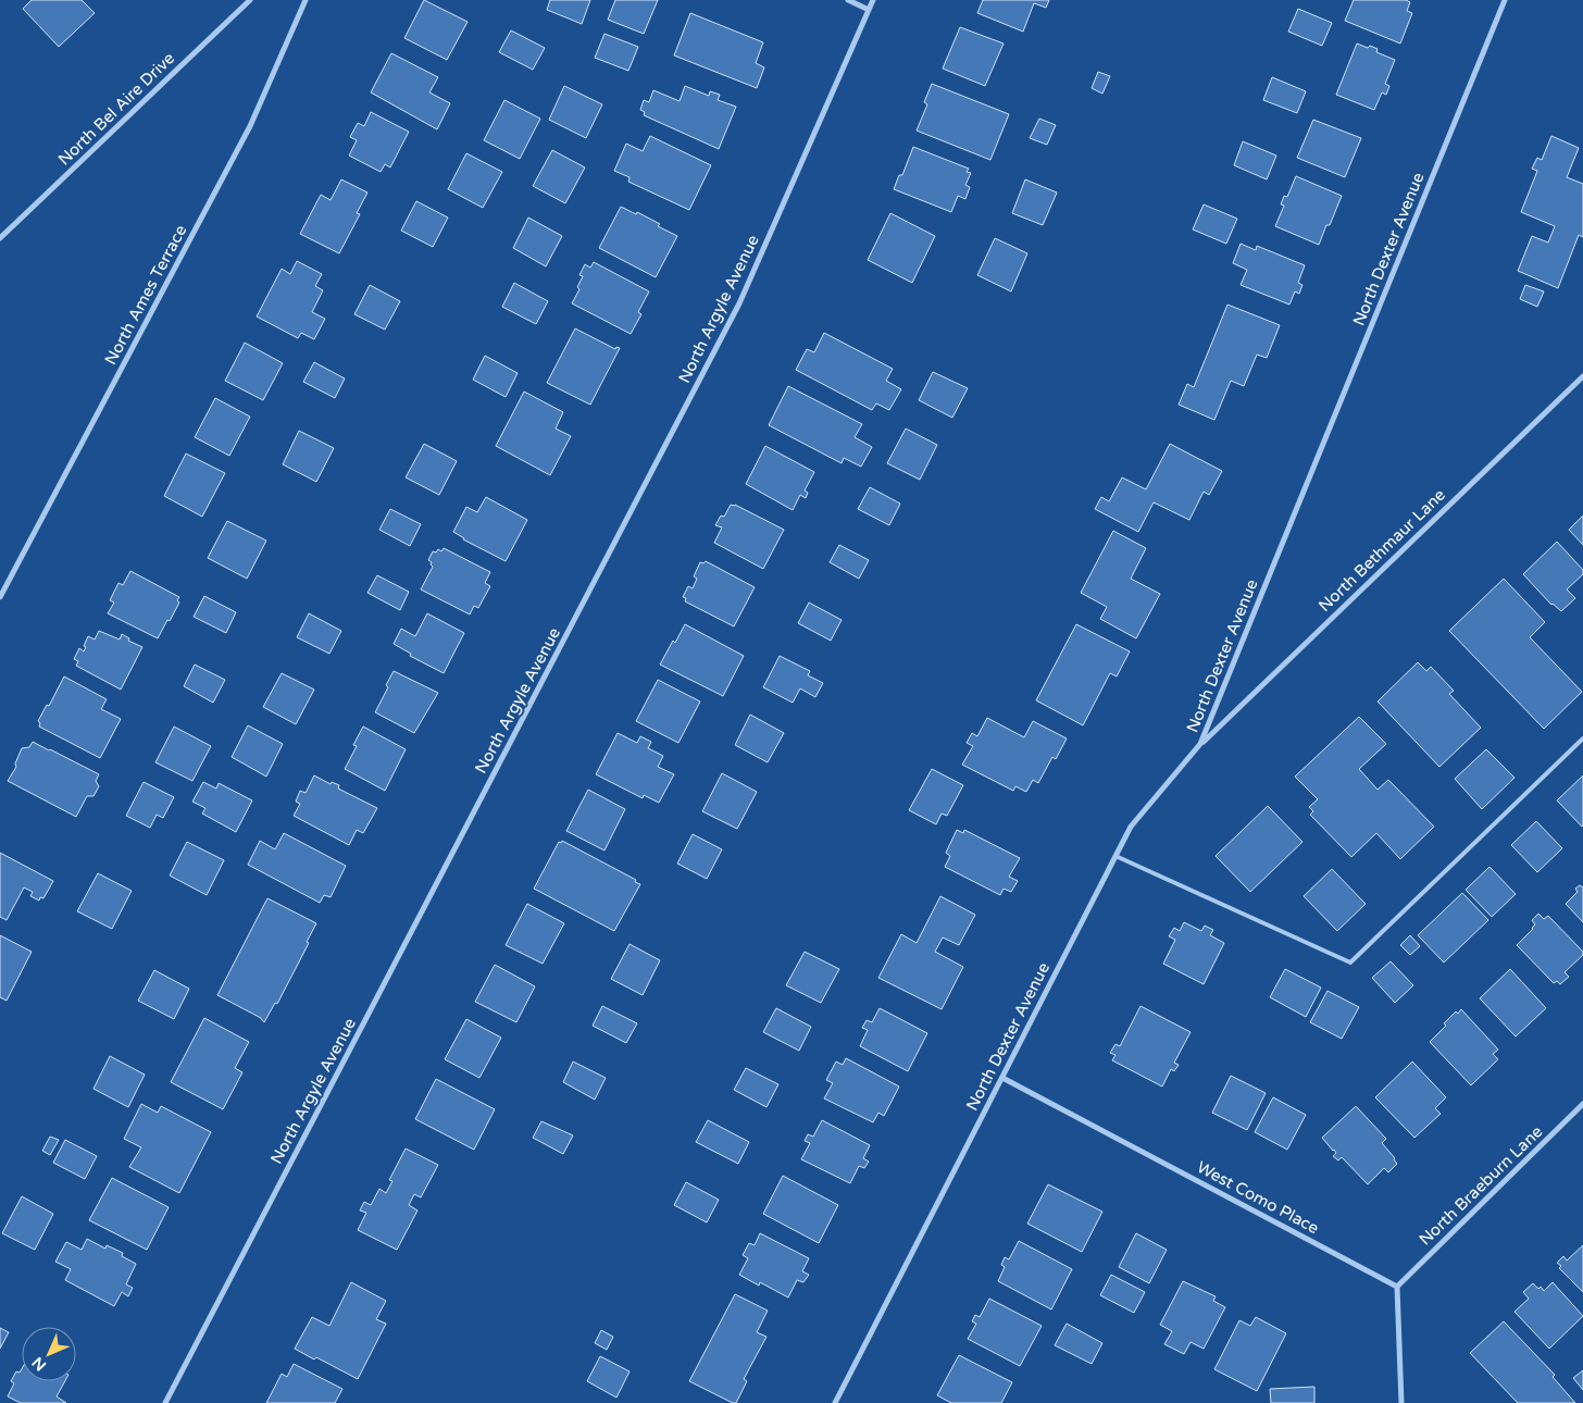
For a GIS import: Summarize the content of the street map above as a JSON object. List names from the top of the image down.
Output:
{
  "streets": {
    "street": [
      "North Bel Aire Drive",
      "North Dexter Avenue",
      "North Ames Terrace",
      "North Argyle Avenue",
      "North Bethmaur Lane",
      "North Braeburn Lane",
      "West Como Place"
    ]
  },
  "crossings": [
    ["North Dexter Avenue", "North Bethmaur Lane"],
    ["North Dexter Avenue", "West Como Place"],
    ["North Braeburn Lane", "West Como Place"]
  ],
  "north": "bottom left"
}
